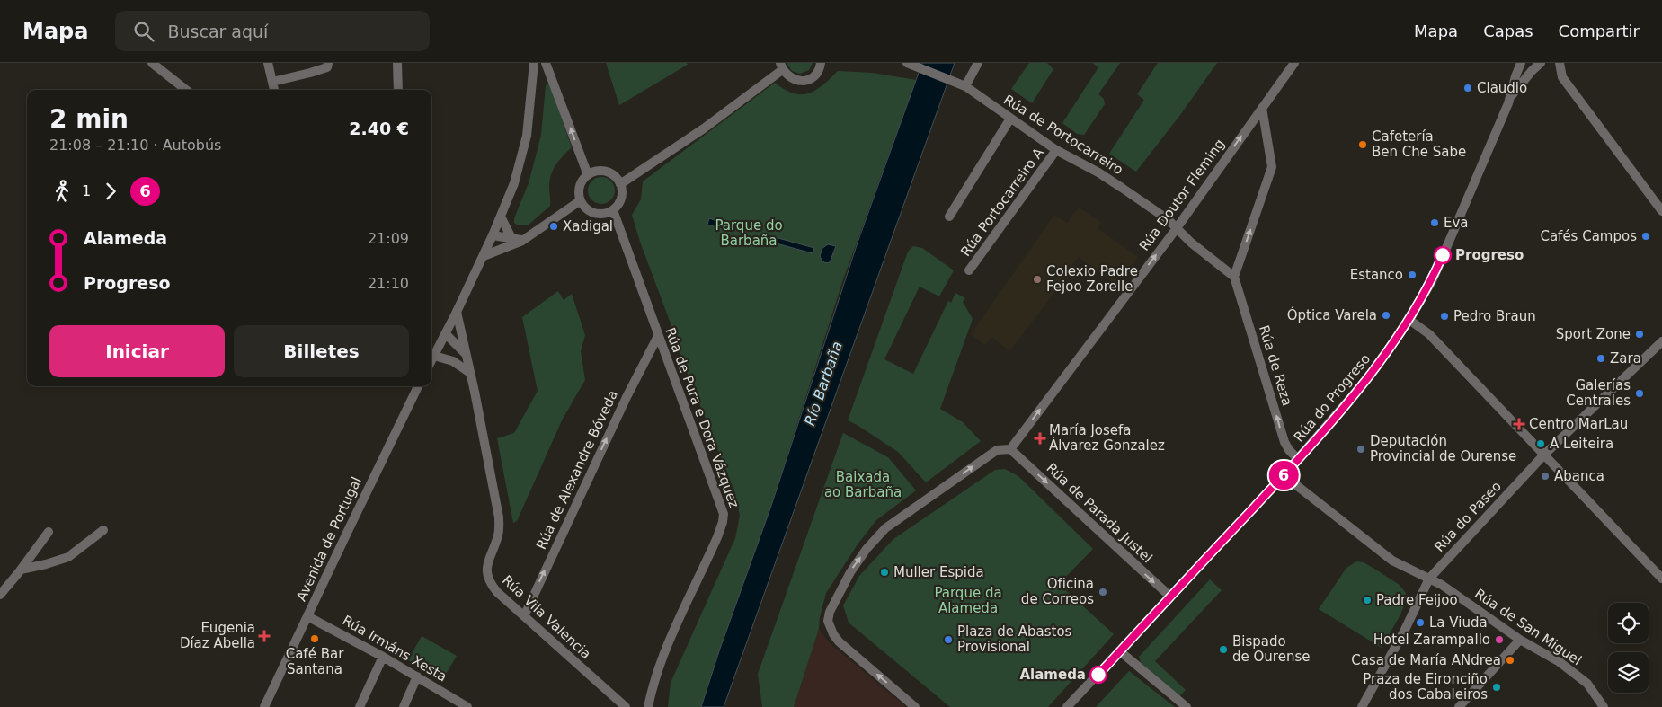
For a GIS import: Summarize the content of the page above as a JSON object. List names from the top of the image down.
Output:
{
  "streets": {
    "street": [
      "Rúa de Portocarreiro",
      "Rúa Doutor Fleming",
      "Rúa Portocarreiro A",
      "Rúa de Reza",
      "Rúa do Progreso",
      "Rúa de Pura e Dora Vázquez",
      "Rúa de Alexandre Bóveda",
      "Rúa de Parada Justel",
      "Rúa do Paseo",
      "Avenida de Portugal",
      "Rúa Vila Valencia",
      "Rúa de San Miguel",
      "Rúa Irmáns Xesta"
    ]
  },
  "crossings": [
    ["Rúa de Portocarreiro", "Rúa Doutor Fleming"],
    ["Rúa de Portocarreiro", "Rúa Portocarreiro A"],
    ["Rúa Doutor Fleming", "Rúa de Parada Justel"],
    ["Rúa de Reza", "Rúa do Progreso"],
    ["Rúa do Progreso", "Rúa de Parada Justel"],
    ["Rúa do Progreso", "Rúa de San Miguel"],
    ["Rúa de Pura e Dora Vázquez", "Rúa de Alexandre Bóveda"],
    ["Rúa de Alexandre Bóveda", "Rúa Vila Valencia"],
    ["Rúa do Paseo", "Rúa de San Miguel"],
    ["Avenida de Portugal", "Rúa Irmáns Xesta"]
  ],
  "one_way": [
    "Rúa Doutor Fleming",
    "Rúa de Reza",
    "Rúa de Alexandre Bóveda",
    "Rúa de Parada Justel"
  ],
  "water": ["Río Barbaña"],
  "parks": ["Parque do Barbaña", "Baixada ao Barbaña", "Parque da Alameda"],
  "places": {
    "other": [
      "Claudio",
      "Cafetería Ben Che Sabe",
      "Eva",
      "Xadigal",
      "Cafés Campos",
      "Progreso",
      "Estanco",
      "Colexio Padre Fejoo Zorelle",
      "Óptica Varela",
      "Pedro Braun",
      "Sport Zone",
      "Zara",
      "Galerías Centrales",
      "A Leiteira",
      "Deputación Provincial de Ourense",
      "Abanca",
      "Muller Espida",
      "Oficina de Correos",
      "Padre Feijoo",
      "La Viuda",
      "Café Bar Santana",
      "Plaza de Abastos Provisional",
      "Hotel Zarampallo",
      "Bispado de Ourense",
      "Casa de María ANdrea",
      "Alameda",
      "Praza de Eironciño dos Cabaleiros"
    ],
    "health": ["Centro MarLau", "María Josefa Álvarez Gonzalez", "Eugenia Díaz Abella"]
  },
  "lines": ["bus line 6"],
  "page": {
    "header": "Mapa",
    "search": "Buscar aquí",
    "nav": ["Mapa", "Capas", "Compartir"],
    "on_map": "6",
    "heading": ["2 min", "21:08 – 21:10 · Autobús", "2.40 €"],
    "legs": ["1", "6"],
    "list": [
      {
        "name": "Alameda",
        "value": "21:09"
      },
      {
        "name": "Progreso",
        "value": "21:10"
      }
    ],
    "buttons": ["Iniciar", "Billetes"]
  }
}
